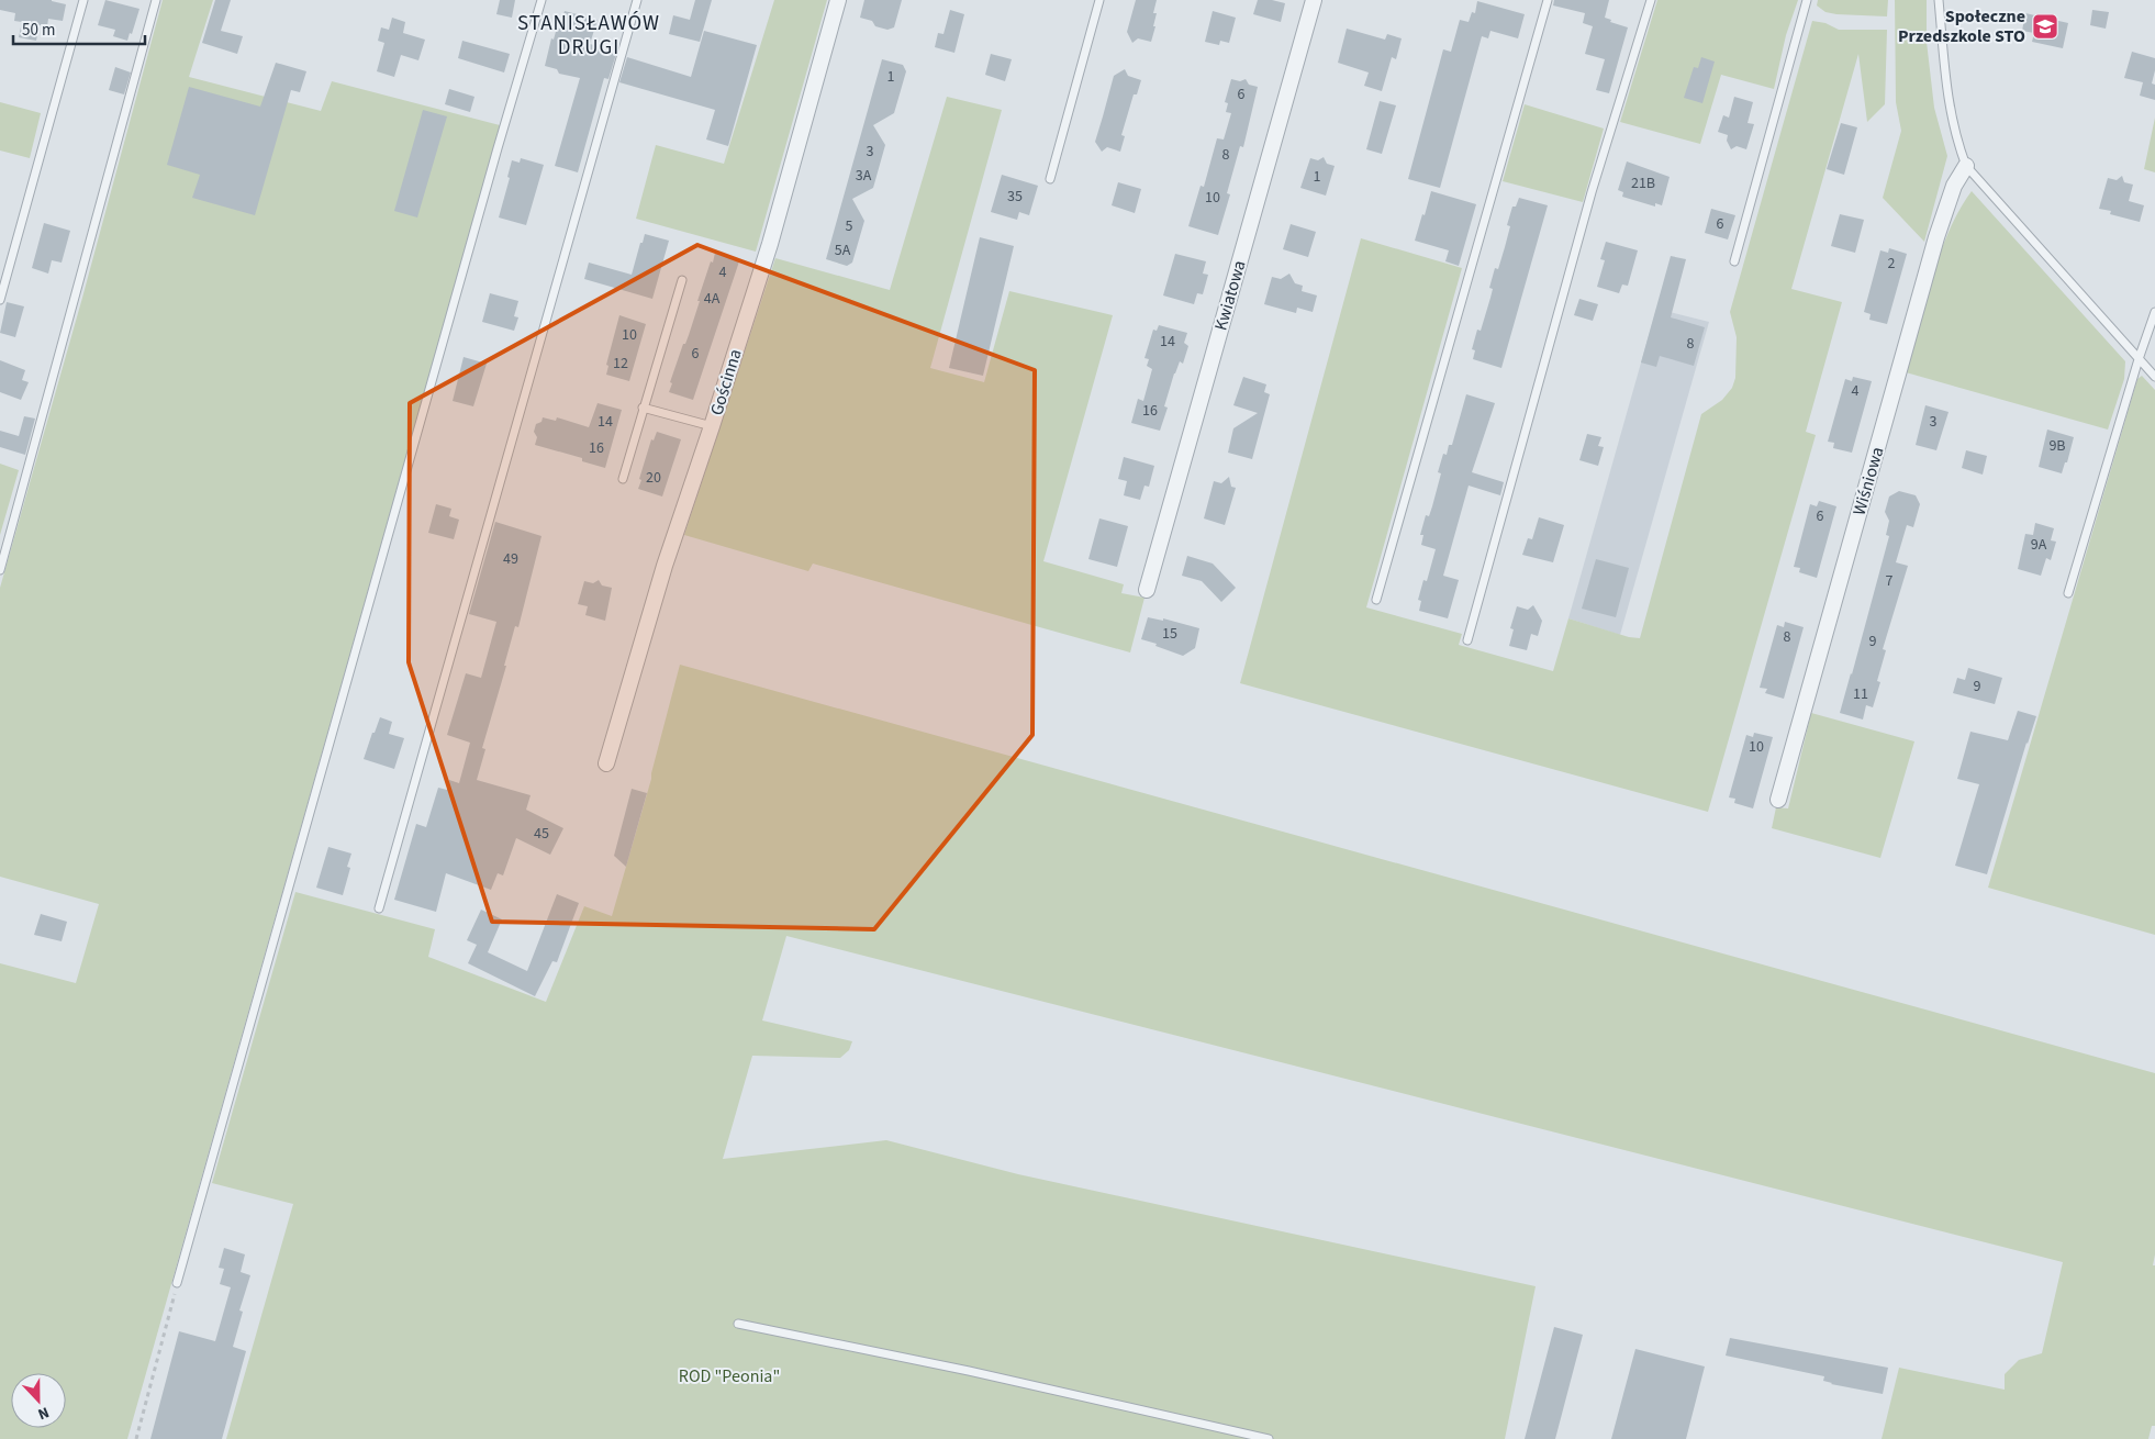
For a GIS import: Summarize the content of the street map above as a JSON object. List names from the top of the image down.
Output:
{
  "streets": {
    "street": ["Kwiatowa", "Gościnna", "Wiśniowa"]
  },
  "districts": ["STANISŁAWÓW DRUGI"],
  "parks": ["ROD \"Peonia\""],
  "places": {
    "school or university": ["Społeczne Przedszkole STO"]
  },
  "house_numbers": [
    "1",
    "6",
    "3",
    "8",
    "3A",
    "1",
    "21B",
    "35",
    "10",
    "6",
    "5",
    "5A",
    "2",
    "4",
    "4A",
    "10",
    "14",
    "8",
    "6",
    "12",
    "4",
    "16",
    "14",
    "3",
    "9B",
    "16",
    "20",
    "6",
    "9A",
    "49",
    "7",
    "15",
    "8",
    "9",
    "9",
    "11",
    "10",
    "45"
  ],
  "scale_bar": "50 m",
  "north": "bottom"
}
